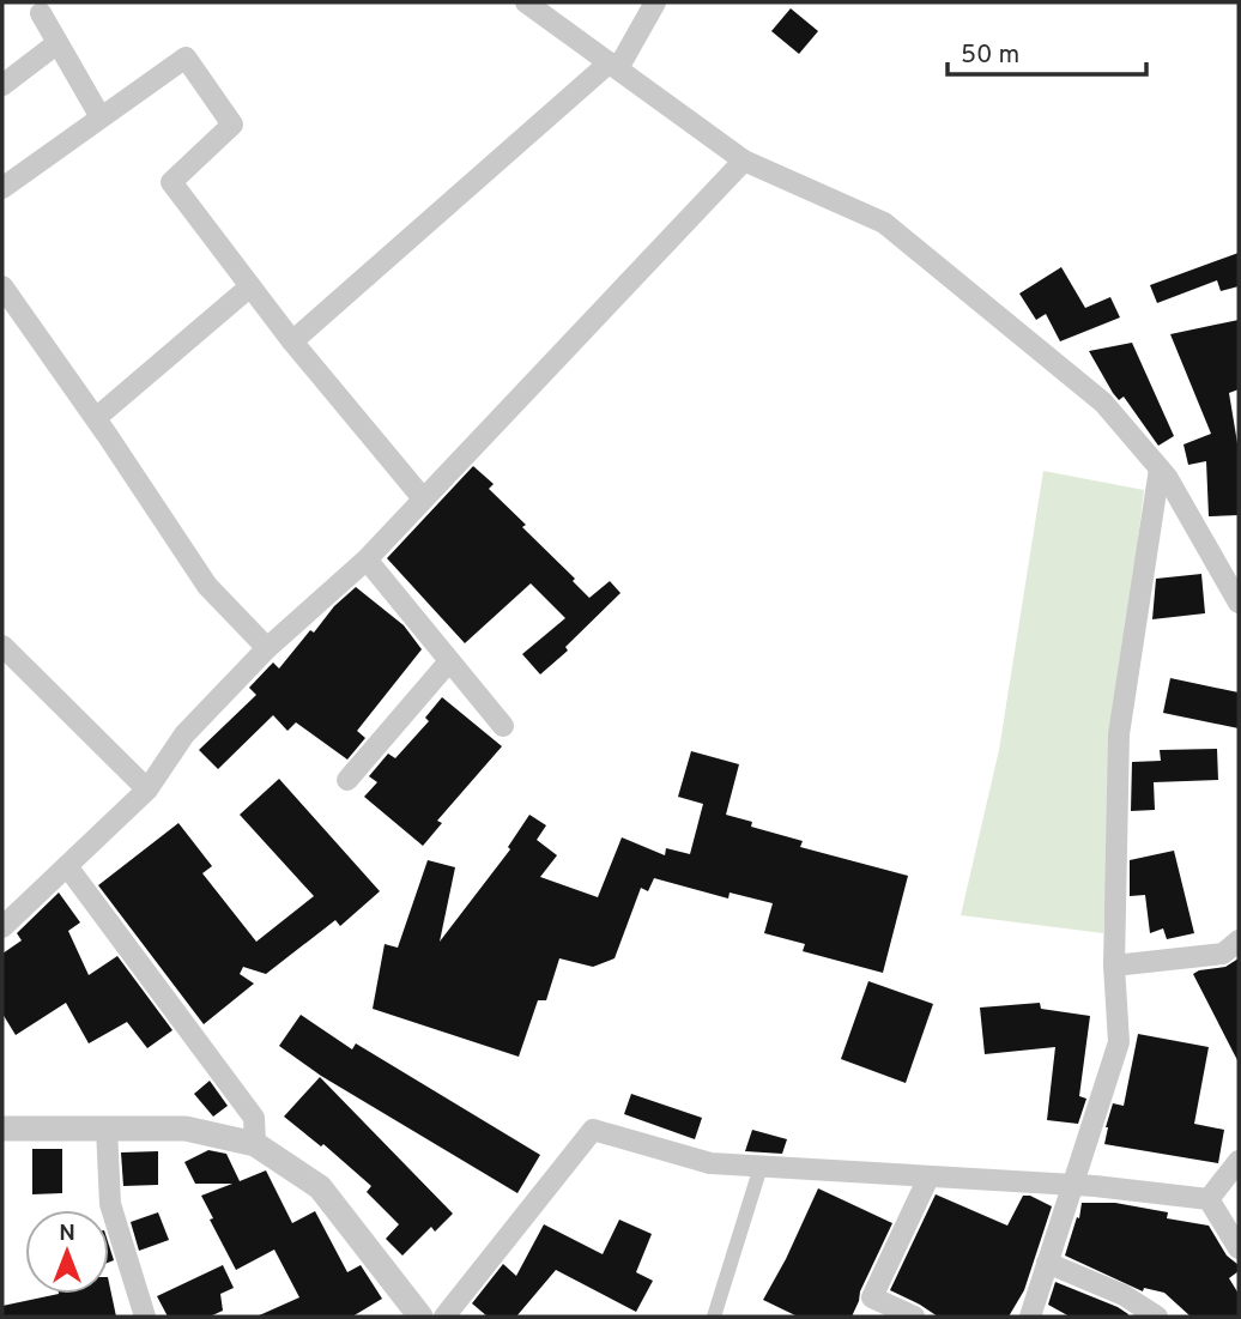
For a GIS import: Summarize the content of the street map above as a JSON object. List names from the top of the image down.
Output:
{
  "scale_bar": "50 m",
  "north": "top"
}
